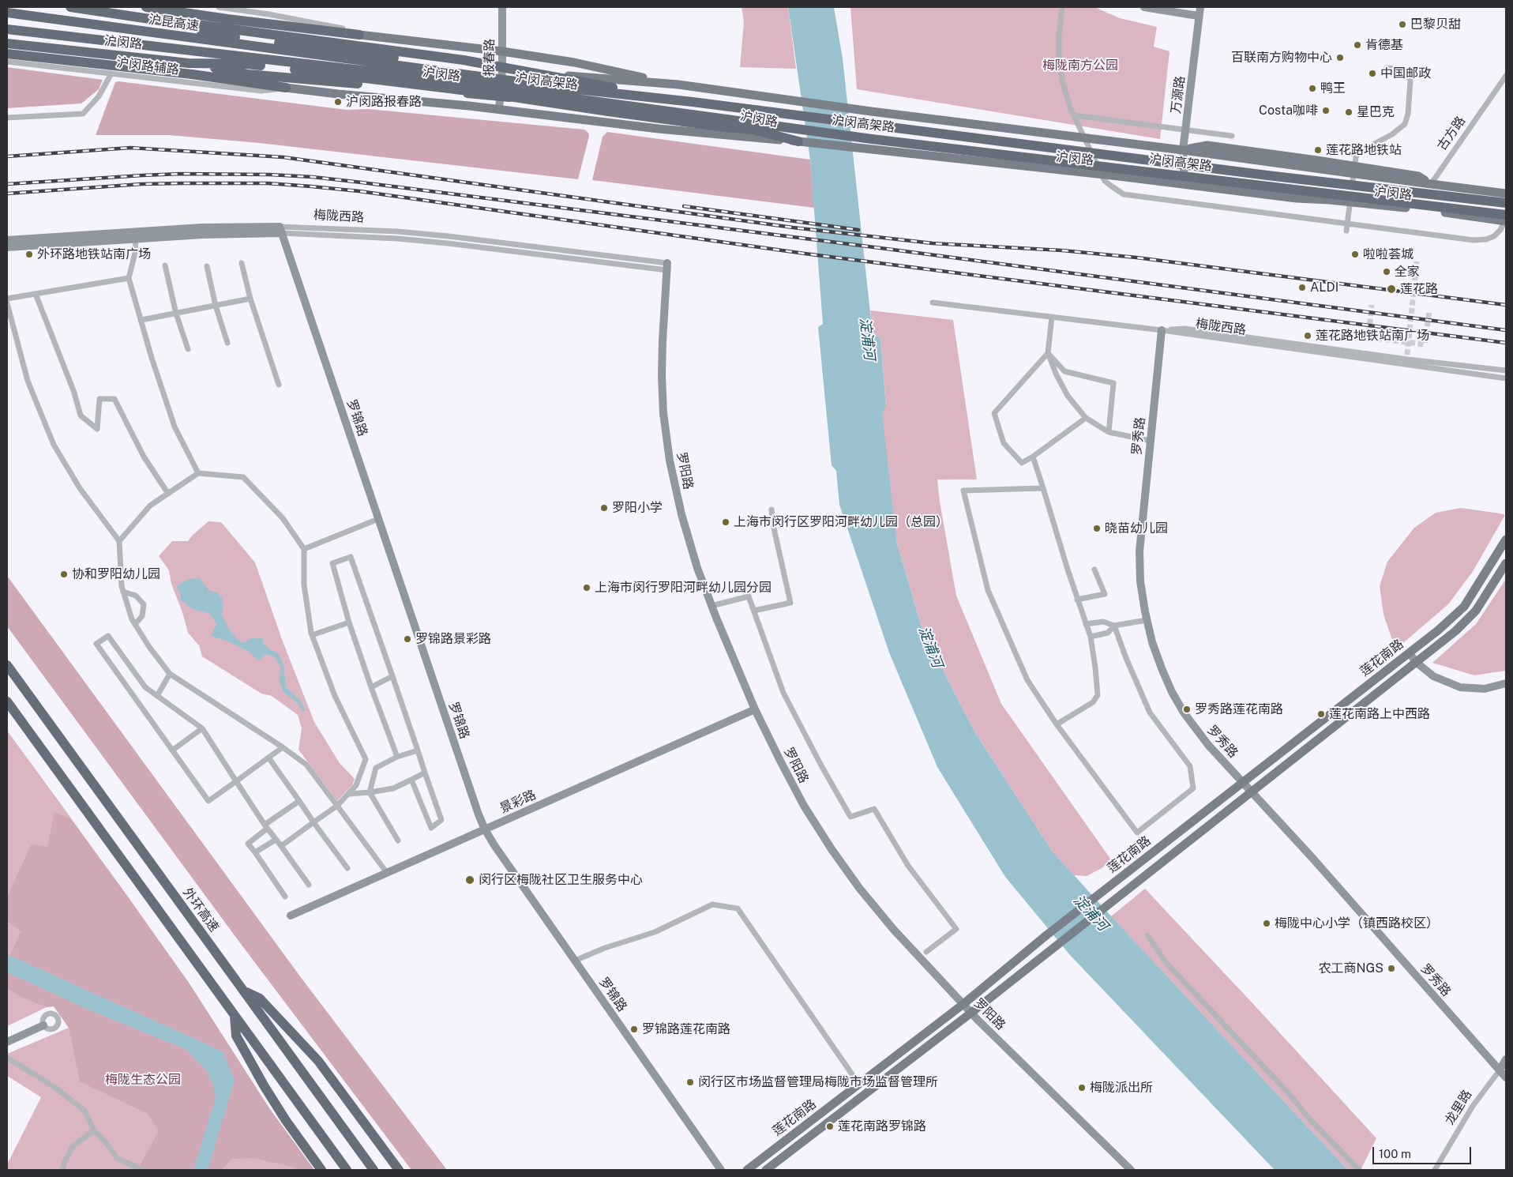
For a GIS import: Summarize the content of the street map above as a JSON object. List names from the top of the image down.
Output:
{
  "streets": {
    "highway": [
      "沪昆高速",
      "沪闵路",
      "沪闵高架路",
      "外环高速"
    ],
    "main road": ["莲花南路"],
    "street": [
      "报春路",
      "沪闵路辅路",
      "万源路",
      "古方路",
      "梅陇西路",
      "罗锦路",
      "罗秀路",
      "罗阳路",
      "景彩路",
      "龙里路"
    ]
  },
  "crossings": [
    ["沪昆高速", "沪闵路"],
    ["沪昆高速", "沪闵高架路"],
    ["沪闵路", "报春路"],
    ["沪闵路", "沪闵高架路"],
    ["沪闵路", "万源路"],
    ["沪闵路", "古方路"],
    ["梅陇西路", "罗锦路"],
    ["梅陇西路", "罗秀路"],
    ["梅陇西路", "罗阳路"],
    ["罗锦路", "景彩路"],
    ["罗秀路", "莲花南路"],
    ["罗秀路", "龙里路"],
    ["罗阳路", "莲花南路"],
    ["罗阳路", "景彩路"]
  ],
  "water": ["淀浦河"],
  "parks": ["梅陇南方公园", "梅陇生态公园"],
  "places": [
    "巴黎贝甜",
    "肯德基",
    "百联南方购物中心",
    "中国邮政",
    "鸭王",
    "沪闵路报春路",
    "Costa咖啡",
    "星巴克",
    "莲花路地铁站",
    "外环路地铁站南广场",
    "啦啦荟城",
    "全家",
    "ALDI",
    "莲花路",
    "莲花路地铁站南广场",
    "罗阳小学",
    "上海市闵行区罗阳河畔幼儿园（总园）",
    "晓苗幼儿园",
    "协和罗阳幼儿园",
    "上海市闵行罗阳河畔幼儿园分园",
    "罗锦路景彩路",
    "罗秀路莲花南路",
    "莲花南路上中西路",
    "闵行区梅陇社区卫生服务中心",
    "梅陇中心小学（镇西路校区）",
    "农工商NGS",
    "罗锦路莲花南路",
    "闵行区市场监督管理局梅陇市场监督管理所",
    "梅陇派出所",
    "莲花南路罗锦路"
  ],
  "scale_bar": "100 m"
}
